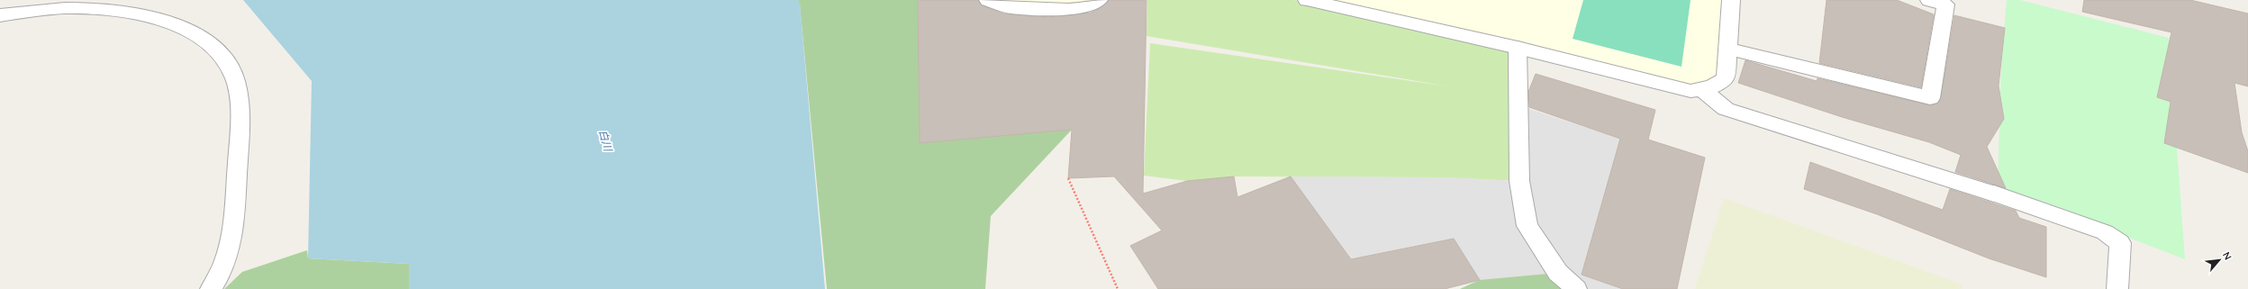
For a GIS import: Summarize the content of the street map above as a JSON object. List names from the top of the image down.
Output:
{
  "water": ["白川"],
  "north": "top right"
}
